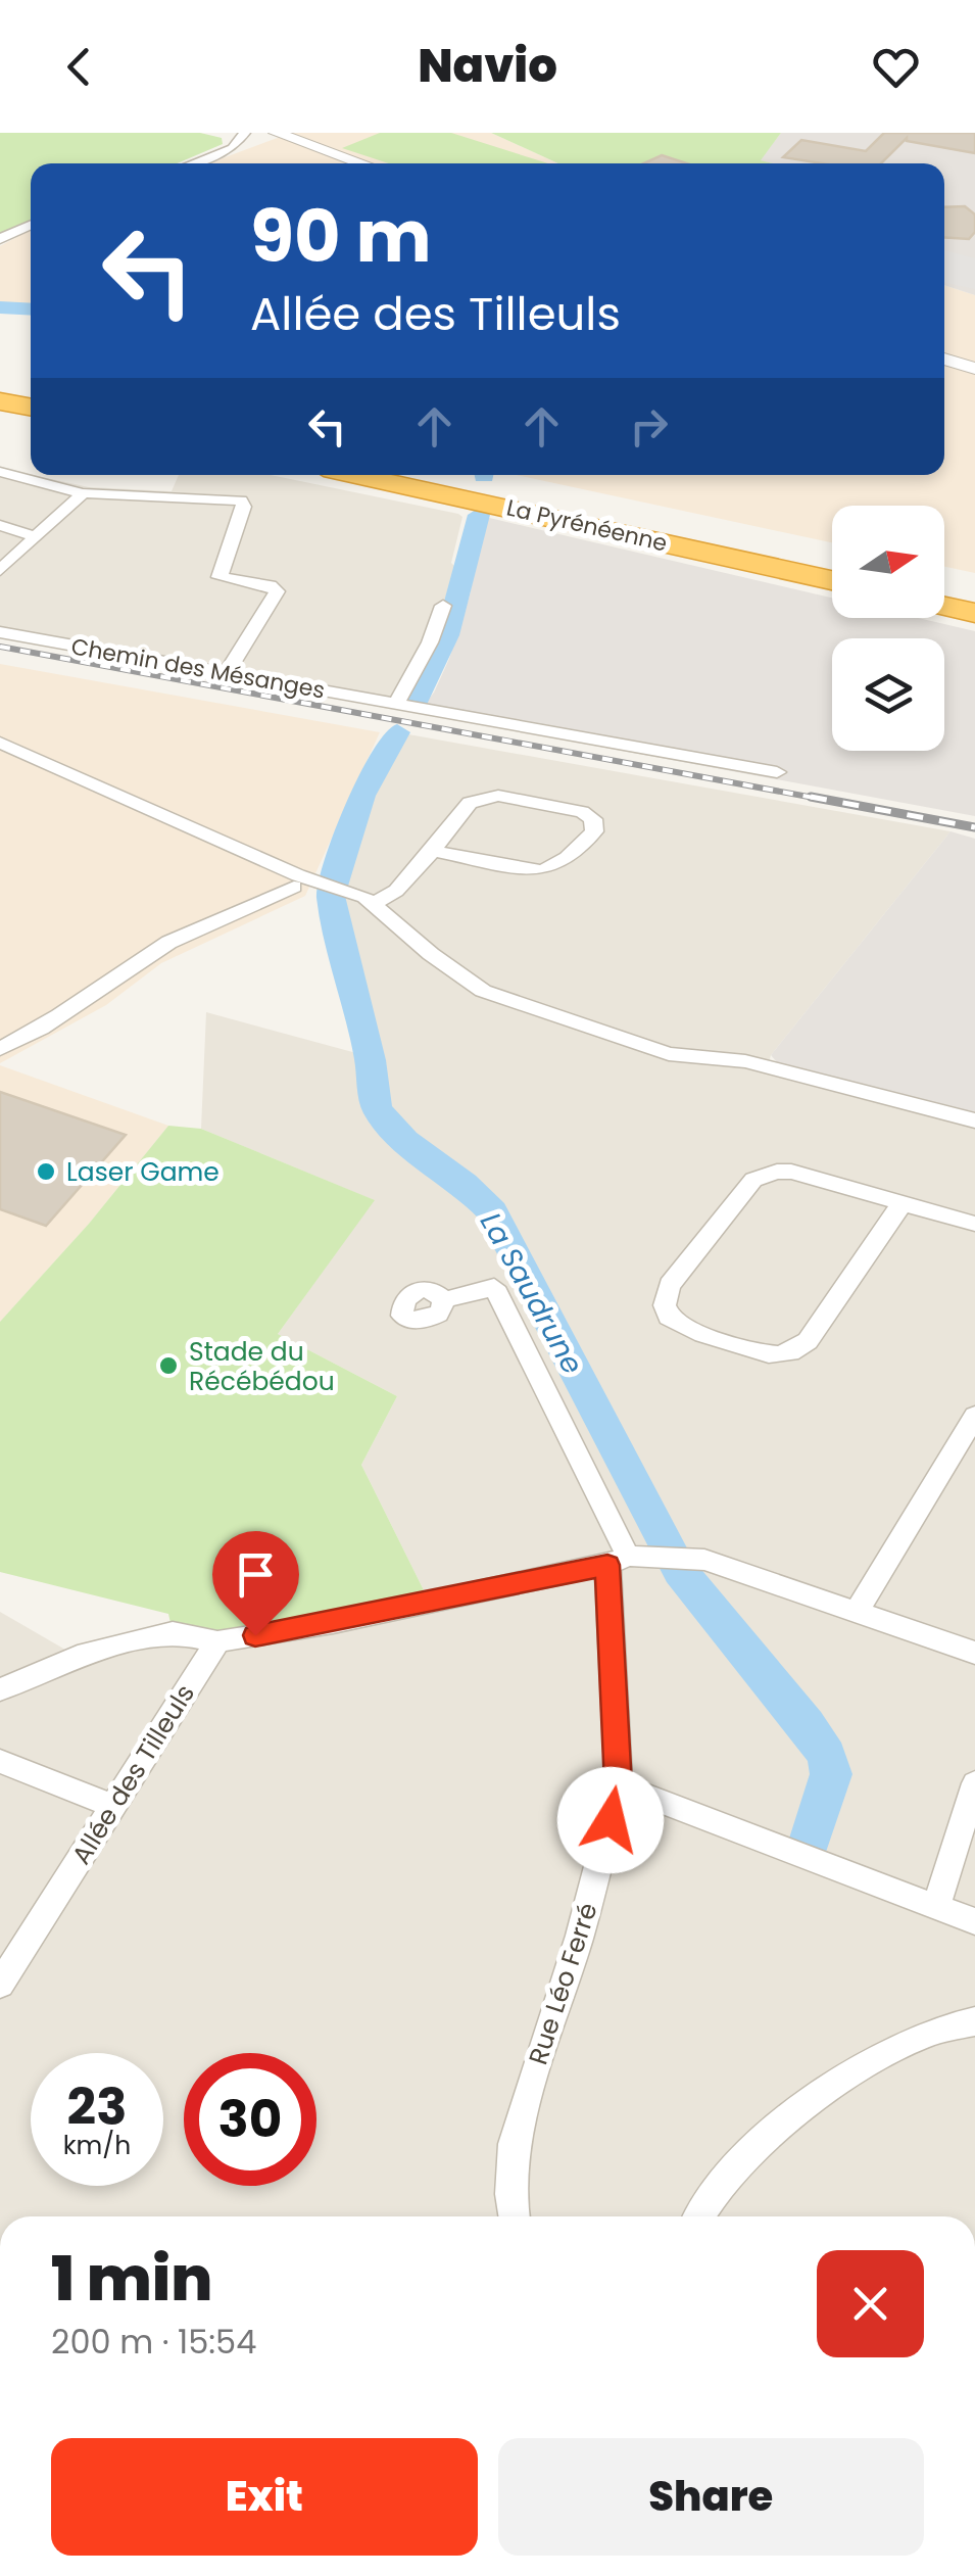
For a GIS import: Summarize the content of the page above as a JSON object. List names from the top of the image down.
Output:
{
  "streets": {
    "highway": ["La Pyrénéenne"],
    "street": ["Chemin des Mésanges", "Allée des Tilleuls", "Rue Léo Ferré"]
  },
  "water": ["La Saudrune"],
  "places": ["Laser Game", "Stade du Récébédou"],
  "north": "right",
  "page": {
    "header": "Navio",
    "turn": ["90 m", "Allée des Tilleuls"],
    "speed": "23 km/h",
    "limit": "30",
    "heading": ["1 min", "200 m · 15:54"],
    "buttons": ["Exit", "Share"]
  }
}
